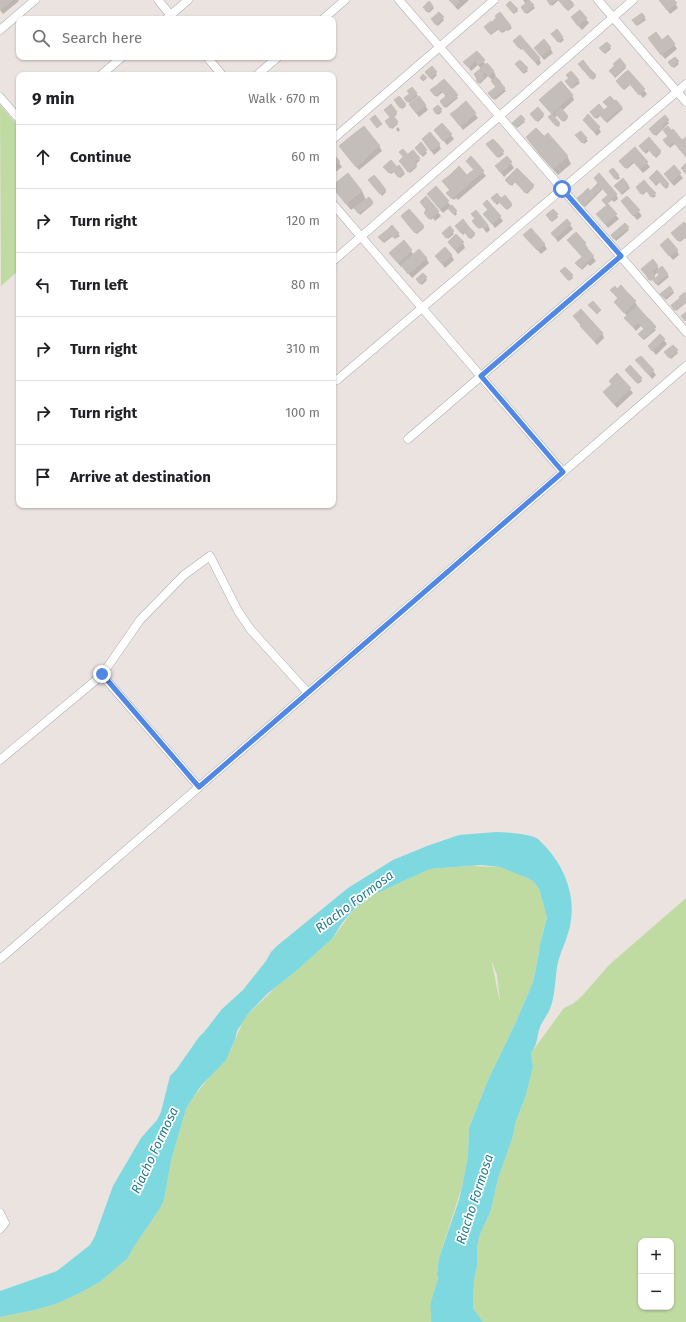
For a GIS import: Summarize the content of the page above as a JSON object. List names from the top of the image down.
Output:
{
  "water": ["Riacho Formosa"],
  "page": {
    "search": "Search here",
    "heading": ["9 min", "Walk · 670 m"],
    "list": [
      ["Continue", "60 m"],
      ["Turn right", "120 m"],
      ["Turn left", "80 m"],
      ["Turn right", "310 m"],
      ["Turn right", "100 m"],
      "Arrive at destination"
    ],
    "map_buttons": ["+", "−"]
  }
}
